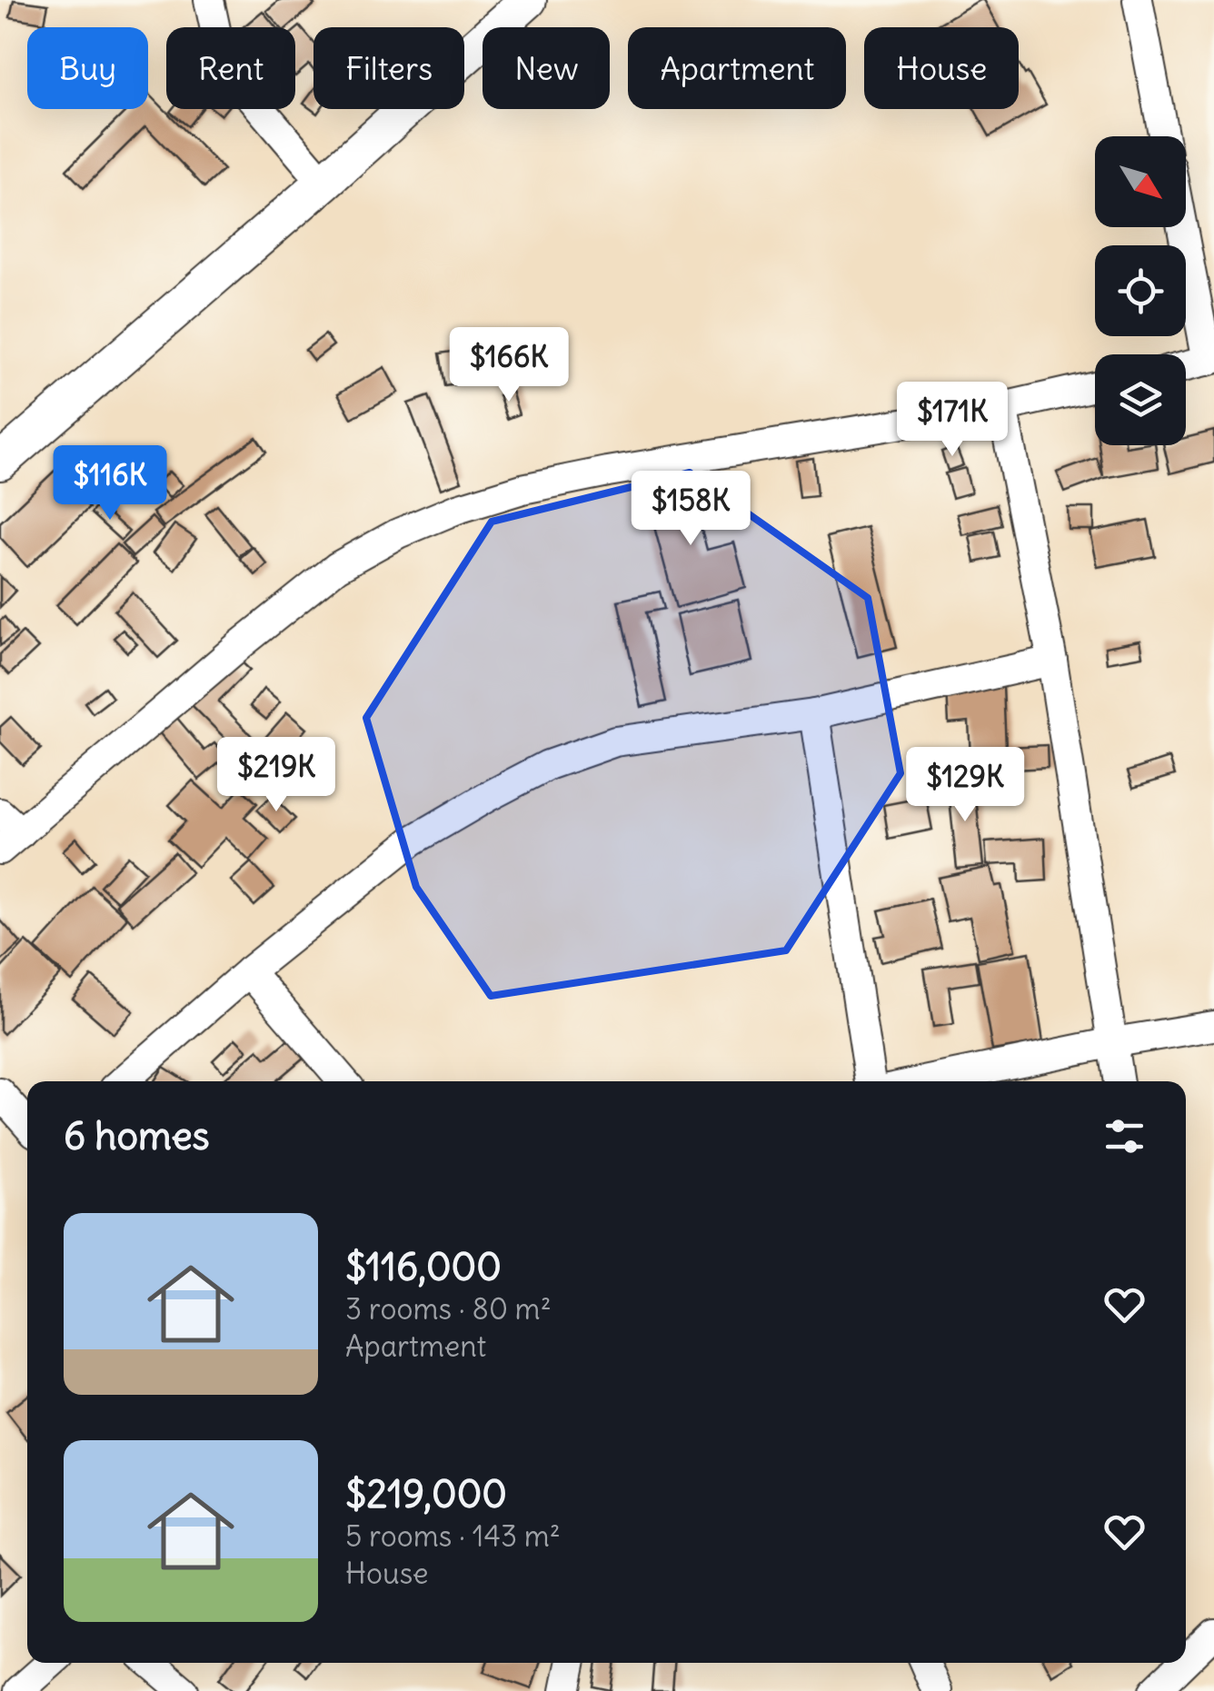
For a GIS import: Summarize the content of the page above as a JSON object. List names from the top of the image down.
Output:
{
  "north": "bottom right",
  "page": {
    "chip": [
      "Buy",
      "Rent",
      "Filters",
      "New",
      "Apartment",
      "House"
    ],
    "price": [
      "$166K",
      "$171K",
      "$116K",
      "$158K",
      "$219K",
      "$129K"
    ],
    "heading": "6 homes",
    "list": [
      {
        "name": "$116,000",
        "note": "3 rooms · 80 m² · Apartment"
      },
      {
        "name": "$219,000",
        "note": "5 rooms · 143 m² · House"
      }
    ]
  }
}
